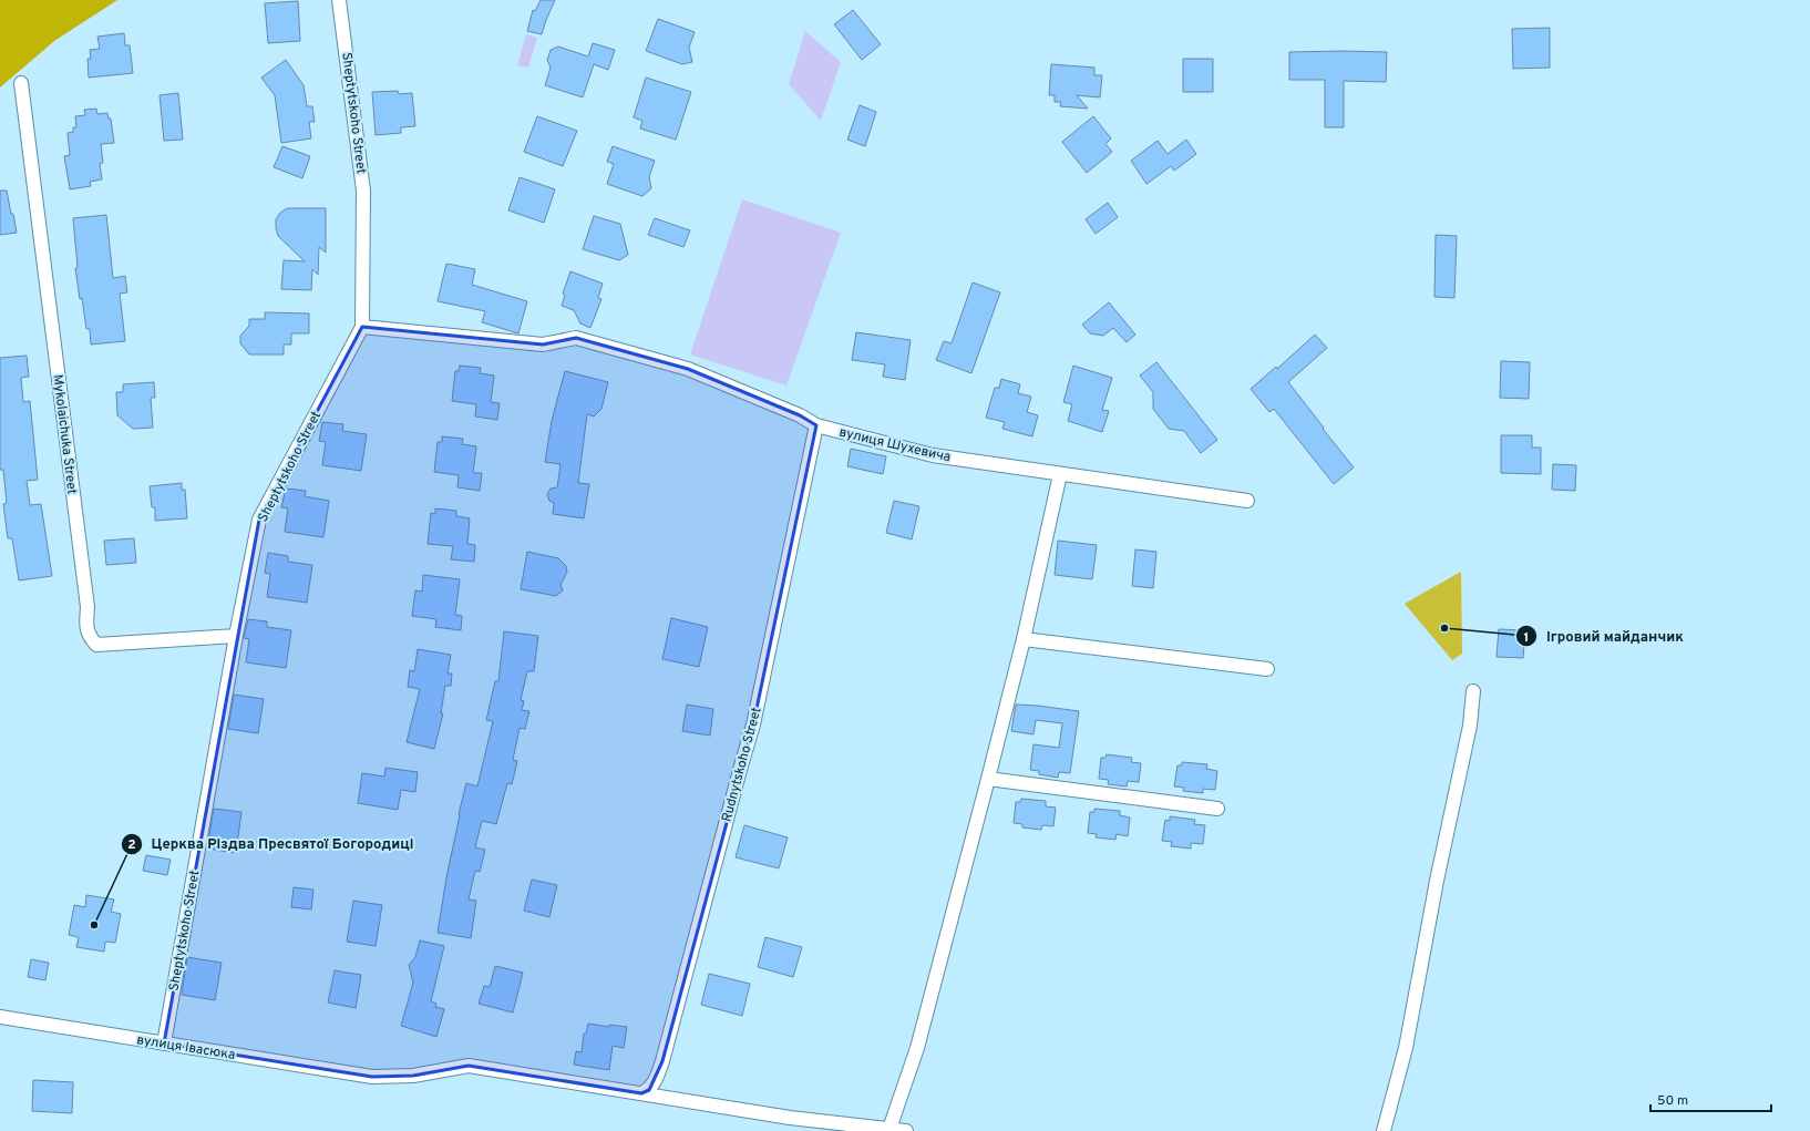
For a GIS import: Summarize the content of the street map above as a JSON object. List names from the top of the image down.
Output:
{
  "streets": {
    "street": [
      "Sheptytskoho Street",
      "Mykolaichuka Street",
      "вулиця Шухевича",
      "Rudnytskoho Street",
      "вулиця Івасюка"
    ]
  },
  "crossings": [
    ["Sheptytskoho Street", "Mykolaichuka Street"],
    ["Sheptytskoho Street", "вулиця Шухевича"],
    ["Sheptytskoho Street", "вулиця Івасюка"],
    ["вулиця Шухевича", "Rudnytskoho Street"],
    ["Rudnytskoho Street", "вулиця Івасюка"]
  ],
  "places": ["Ігровий майданчик", "Церква Різдва Пресвятої Богородиці"],
  "scale_bar": "50 m"
}
